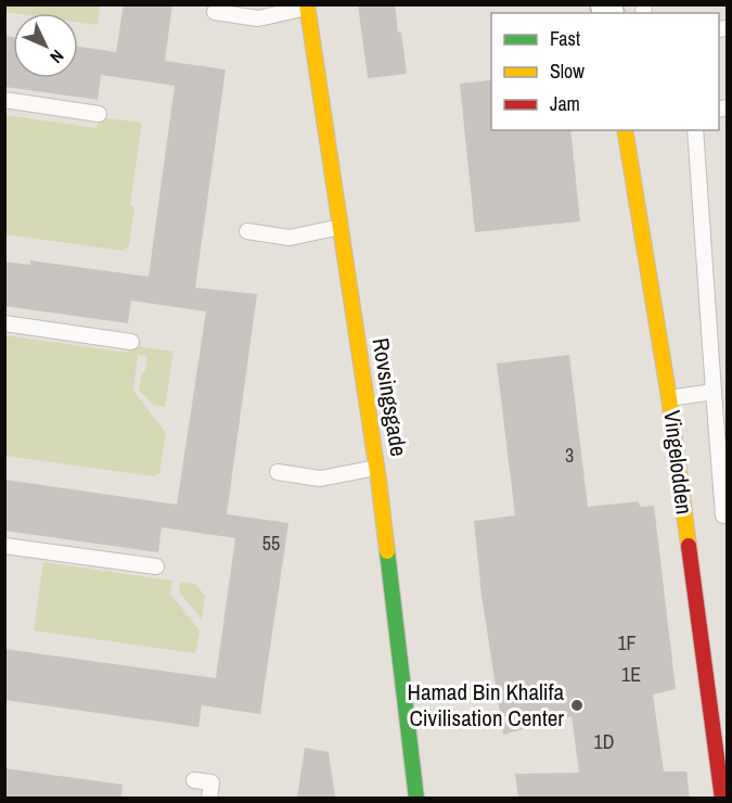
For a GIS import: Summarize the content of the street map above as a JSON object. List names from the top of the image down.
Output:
{
  "streets": {
    "street": ["Rovsingsgade", "Vingelodden"]
  },
  "places": ["Hamad Bin Khalifa Civilisation Center"],
  "house_numbers": [
    "3",
    "55",
    "1F",
    "1E",
    "1D"
  ],
  "legend": ["Fast", "Slow", "Jam"],
  "north": "bottom right"
}
